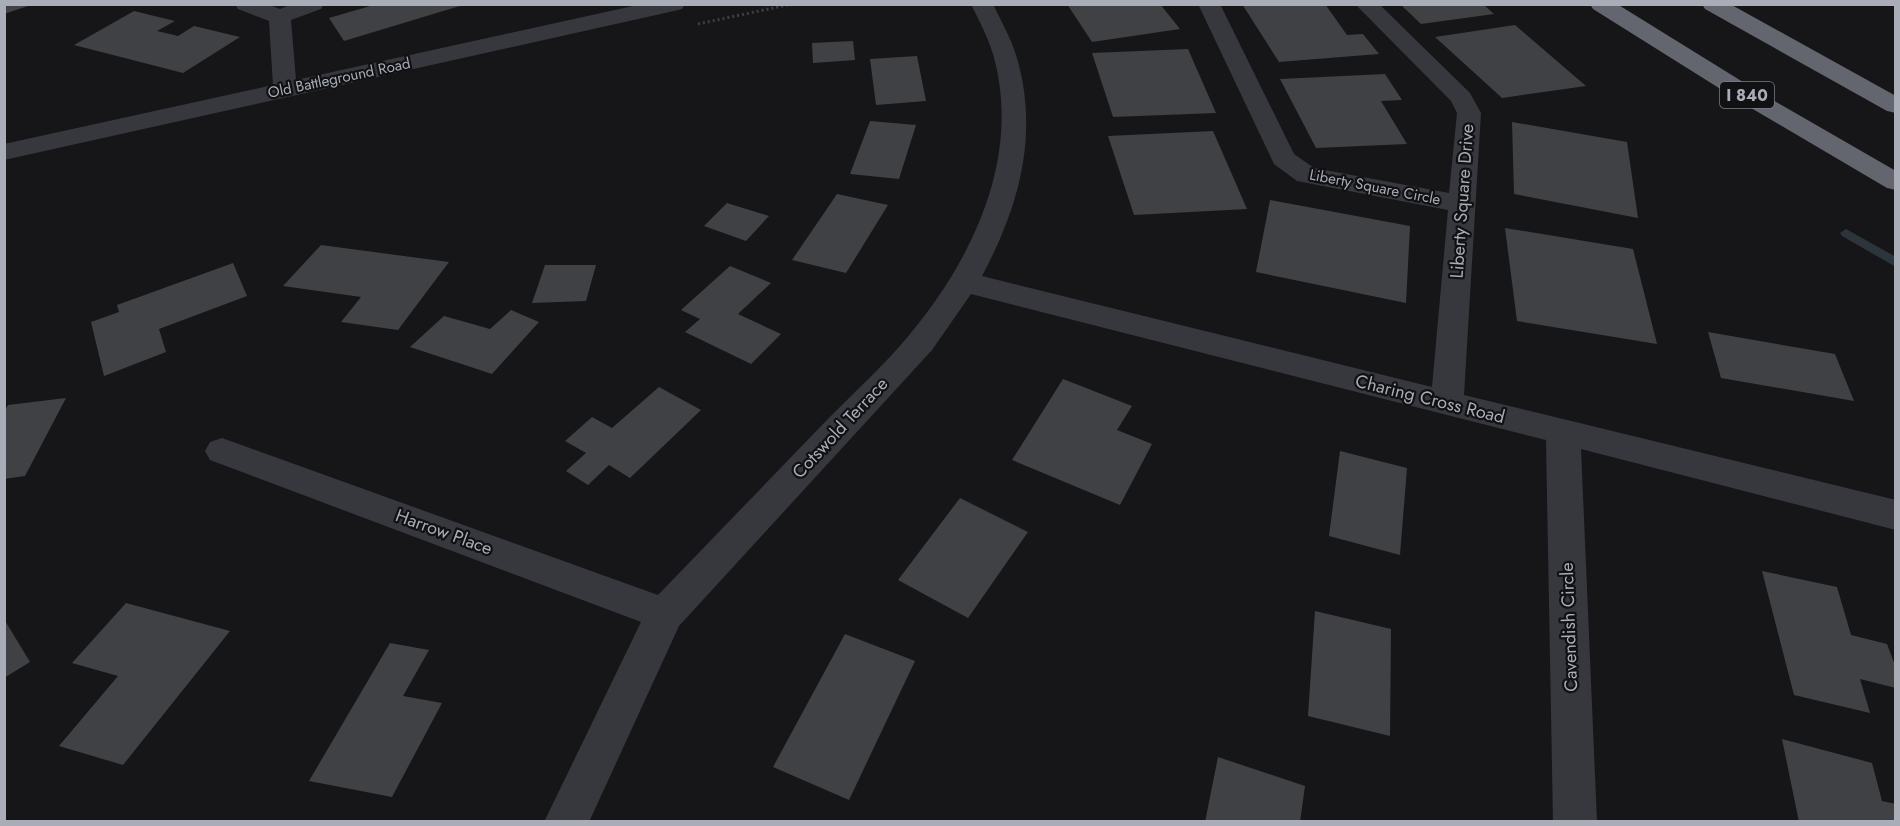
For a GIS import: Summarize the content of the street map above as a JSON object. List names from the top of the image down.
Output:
{
  "streets": {
    "highway": ["I 840"],
    "street": [
      "Old Battleground Road",
      "Liberty Square Circle",
      "Liberty Square Drive",
      "Charing Cross Road",
      "Cotswold Terrace",
      "Harrow Place",
      "Cavendish Circle"
    ]
  },
  "crossings": [
    ["Liberty Square Circle", "Liberty Square Drive"],
    ["Liberty Square Drive", "Charing Cross Road"],
    ["Charing Cross Road", "Cotswold Terrace"],
    ["Charing Cross Road", "Cavendish Circle"],
    ["Cotswold Terrace", "Harrow Place"]
  ]
}
